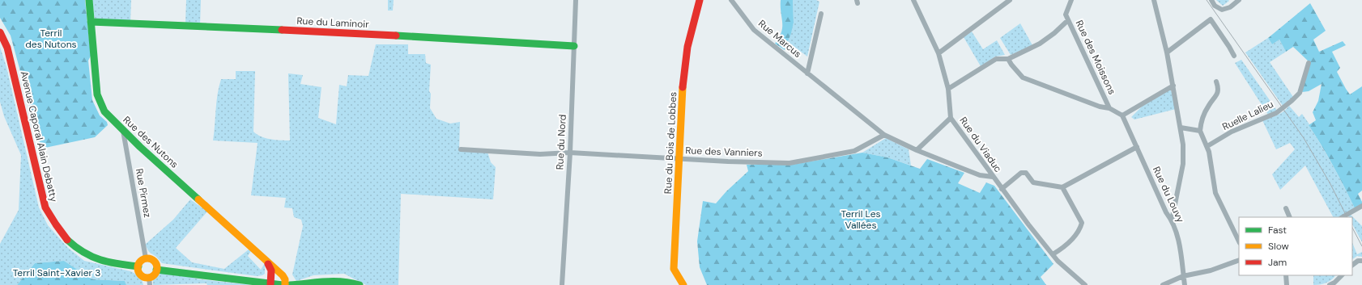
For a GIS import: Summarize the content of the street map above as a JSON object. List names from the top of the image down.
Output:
{
  "streets": {
    "street": [
      "Rue du Laminoir",
      "Rue Marcus",
      "Rue des Moissons",
      "Ruelle Lalieu",
      "Avenue Caporal Alain Debatty",
      "Rue des Nutons",
      "Rue du Nord",
      "Rue du Bois de Lobbes",
      "Rue du Viaduc",
      "Rue des Vanniers",
      "Rue Pirmez",
      "Rue du Louvy"
    ]
  },
  "crossings": [
    ["Rue du Laminoir", "Rue des Nutons"],
    ["Rue du Laminoir", "Rue du Nord"],
    ["Rue Marcus", "Rue du Viaduc"],
    ["Rue Marcus", "Rue des Vanniers"],
    ["Rue des Moissons", "Rue du Louvy"],
    ["Avenue Caporal Alain Debatty", "Rue Pirmez"],
    ["Rue des Nutons", "Rue Pirmez"],
    ["Rue du Nord", "Rue des Vanniers"],
    ["Rue du Bois de Lobbes", "Rue des Vanniers"]
  ],
  "parks": ["Terril des Nutons", "Terril Les Vallées", "Terril Saint-Xavier 3"],
  "legend": ["Fast", "Slow", "Jam"]
}
